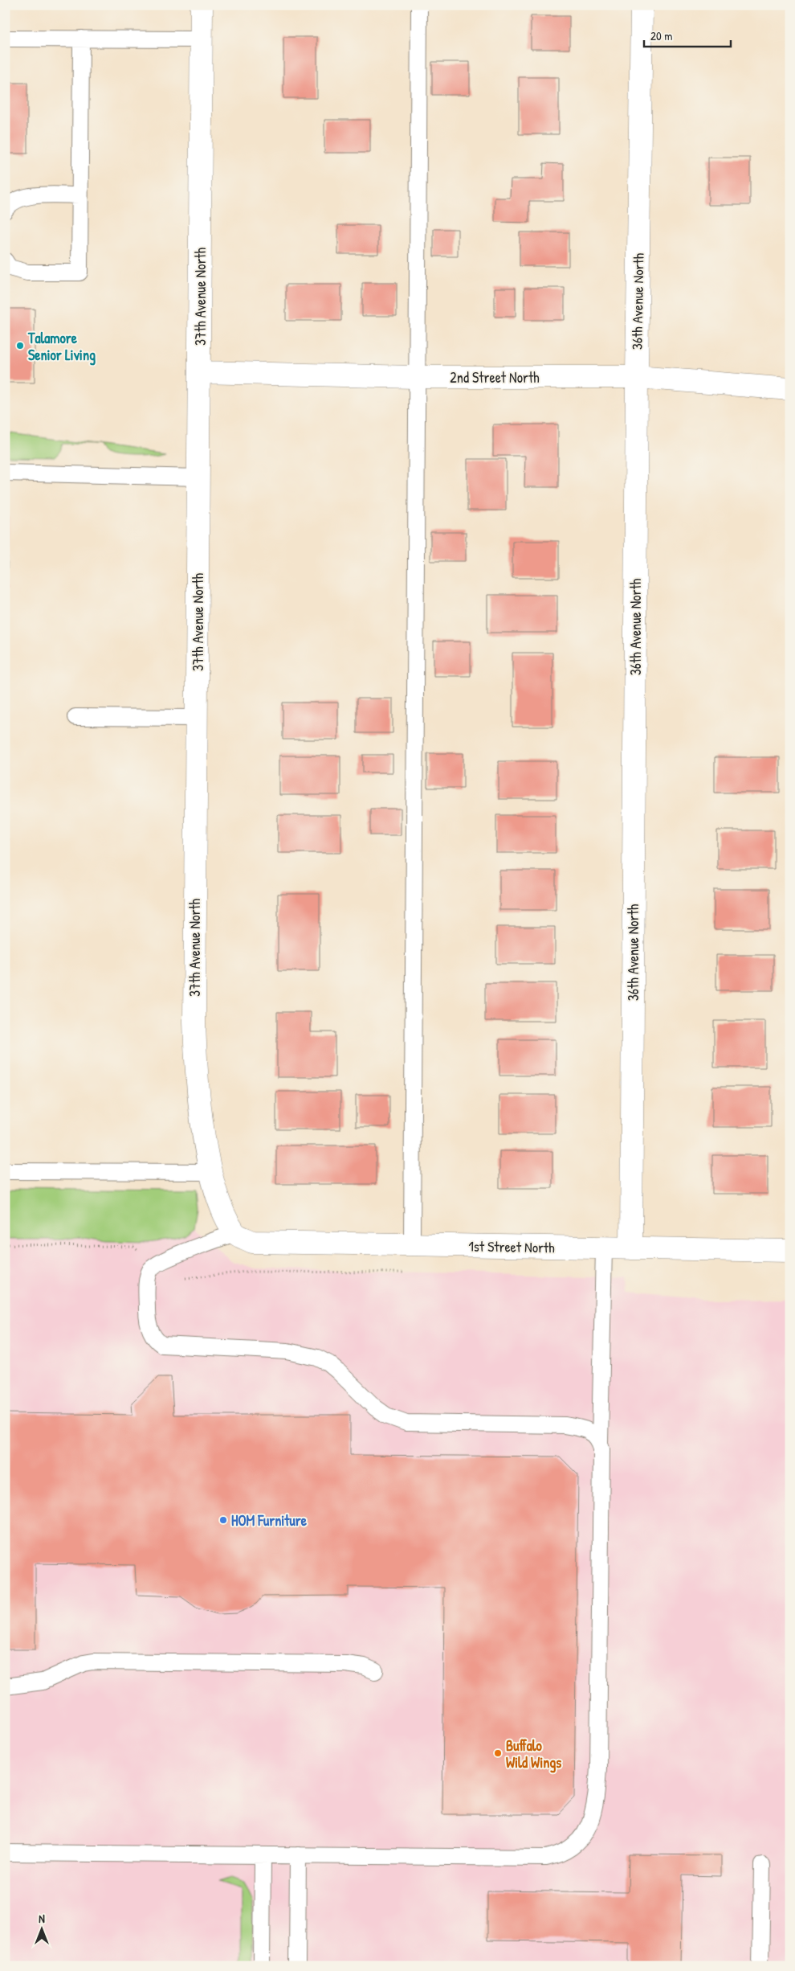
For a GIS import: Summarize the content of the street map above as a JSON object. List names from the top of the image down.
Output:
{
  "streets": {
    "street": [
      "37th Avenue North",
      "36th Avenue North",
      "2nd Street North",
      "1st Street North"
    ]
  },
  "crossings": [
    ["37th Avenue North", "2nd Street North"],
    ["37th Avenue North", "1st Street North"],
    ["36th Avenue North", "2nd Street North"],
    ["36th Avenue North", "1st Street North"]
  ],
  "places": ["Talamore Senior Living", "HOM Furniture", "Buffalo Wild Wings"],
  "scale_bar": "20 m",
  "north": "top"
}
